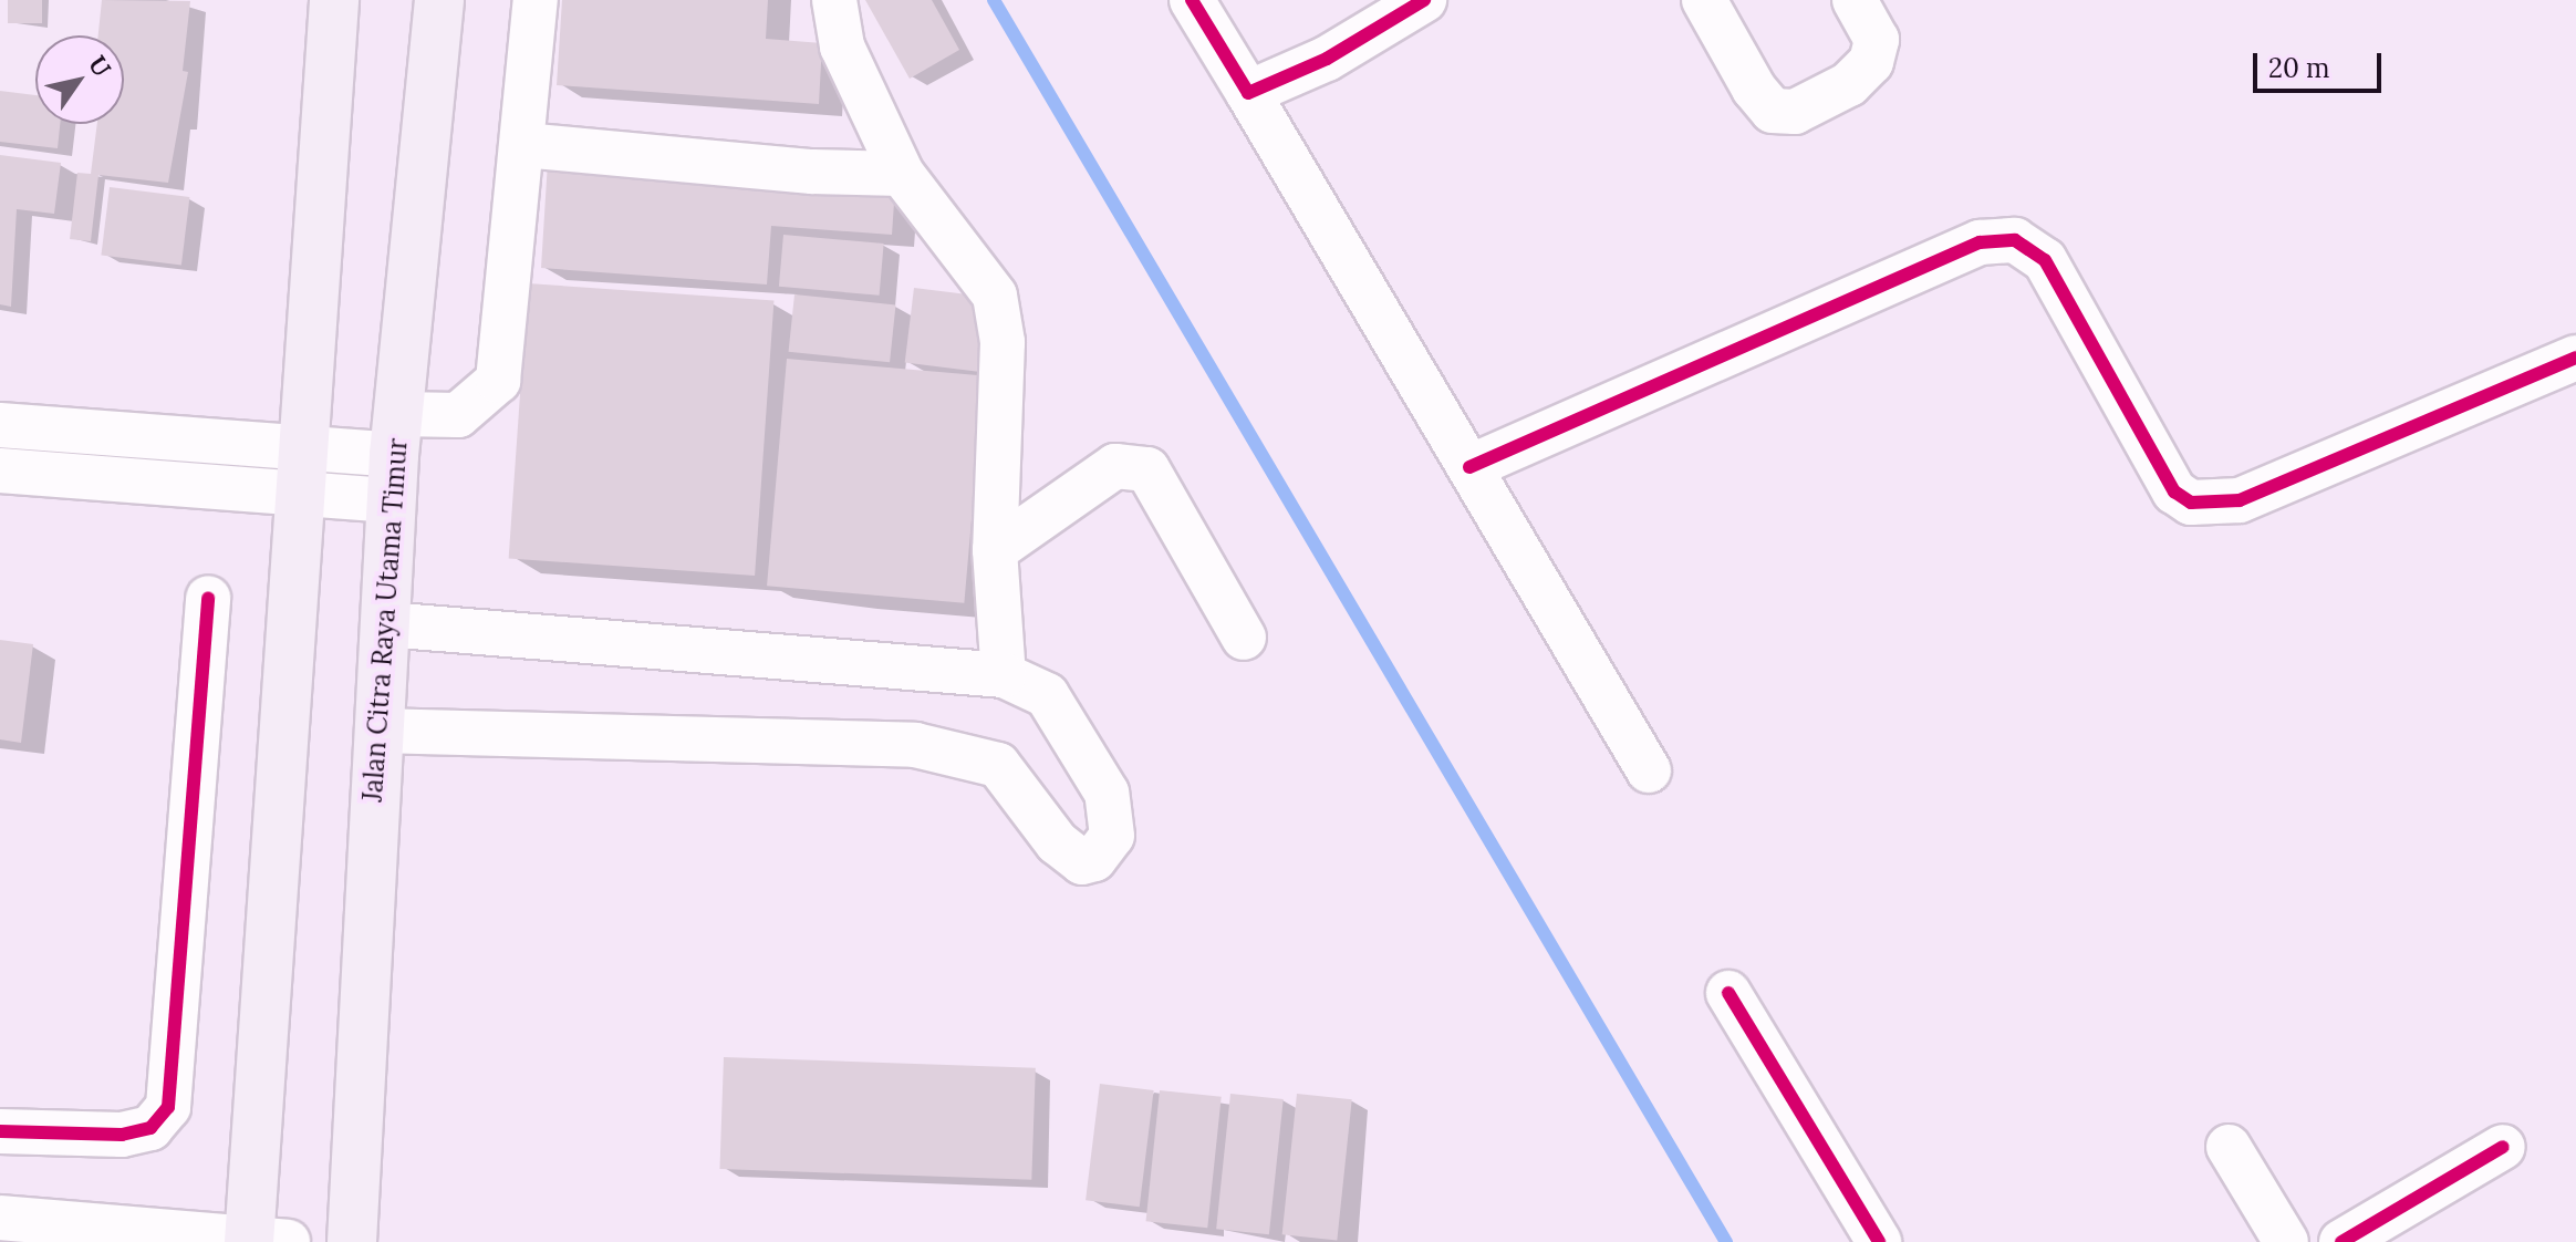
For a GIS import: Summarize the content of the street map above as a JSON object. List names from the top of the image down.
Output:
{
  "streets": {
    "main road": ["Jalan Citra Raya Utama Timur"]
  },
  "scale_bar": "20 m",
  "north": "top right"
}
